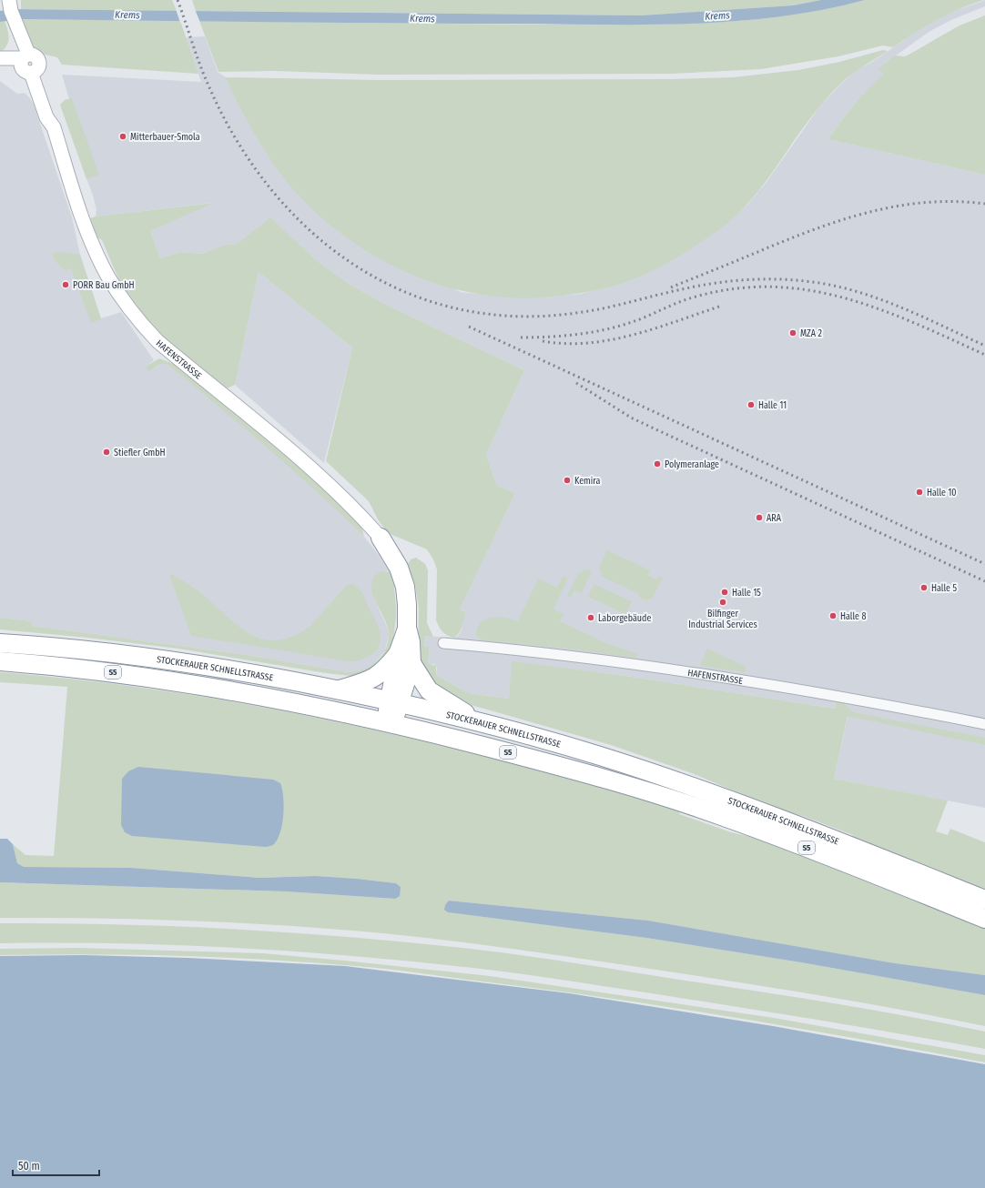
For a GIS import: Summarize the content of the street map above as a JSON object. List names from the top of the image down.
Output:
{
  "streets": {
    "highway": ["STOCKERAUER SCHNELLSTRASSE", "S5"],
    "street": ["HAFENSTRASSE"]
  },
  "water": ["Krems"],
  "places": [
    "Mitterbauer-Smola",
    "PORR Bau GmbH",
    "MZA 2",
    "Halle 11",
    "Stiefler GmbH",
    "Polymeranlage",
    "Kemira",
    "Halle 10",
    "ARA",
    "Halle 5",
    "Halle 15",
    "Bilfinger Industrial Services",
    "Halle 8",
    "Laborgebäude"
  ],
  "scale_bar": "50 m"
}
